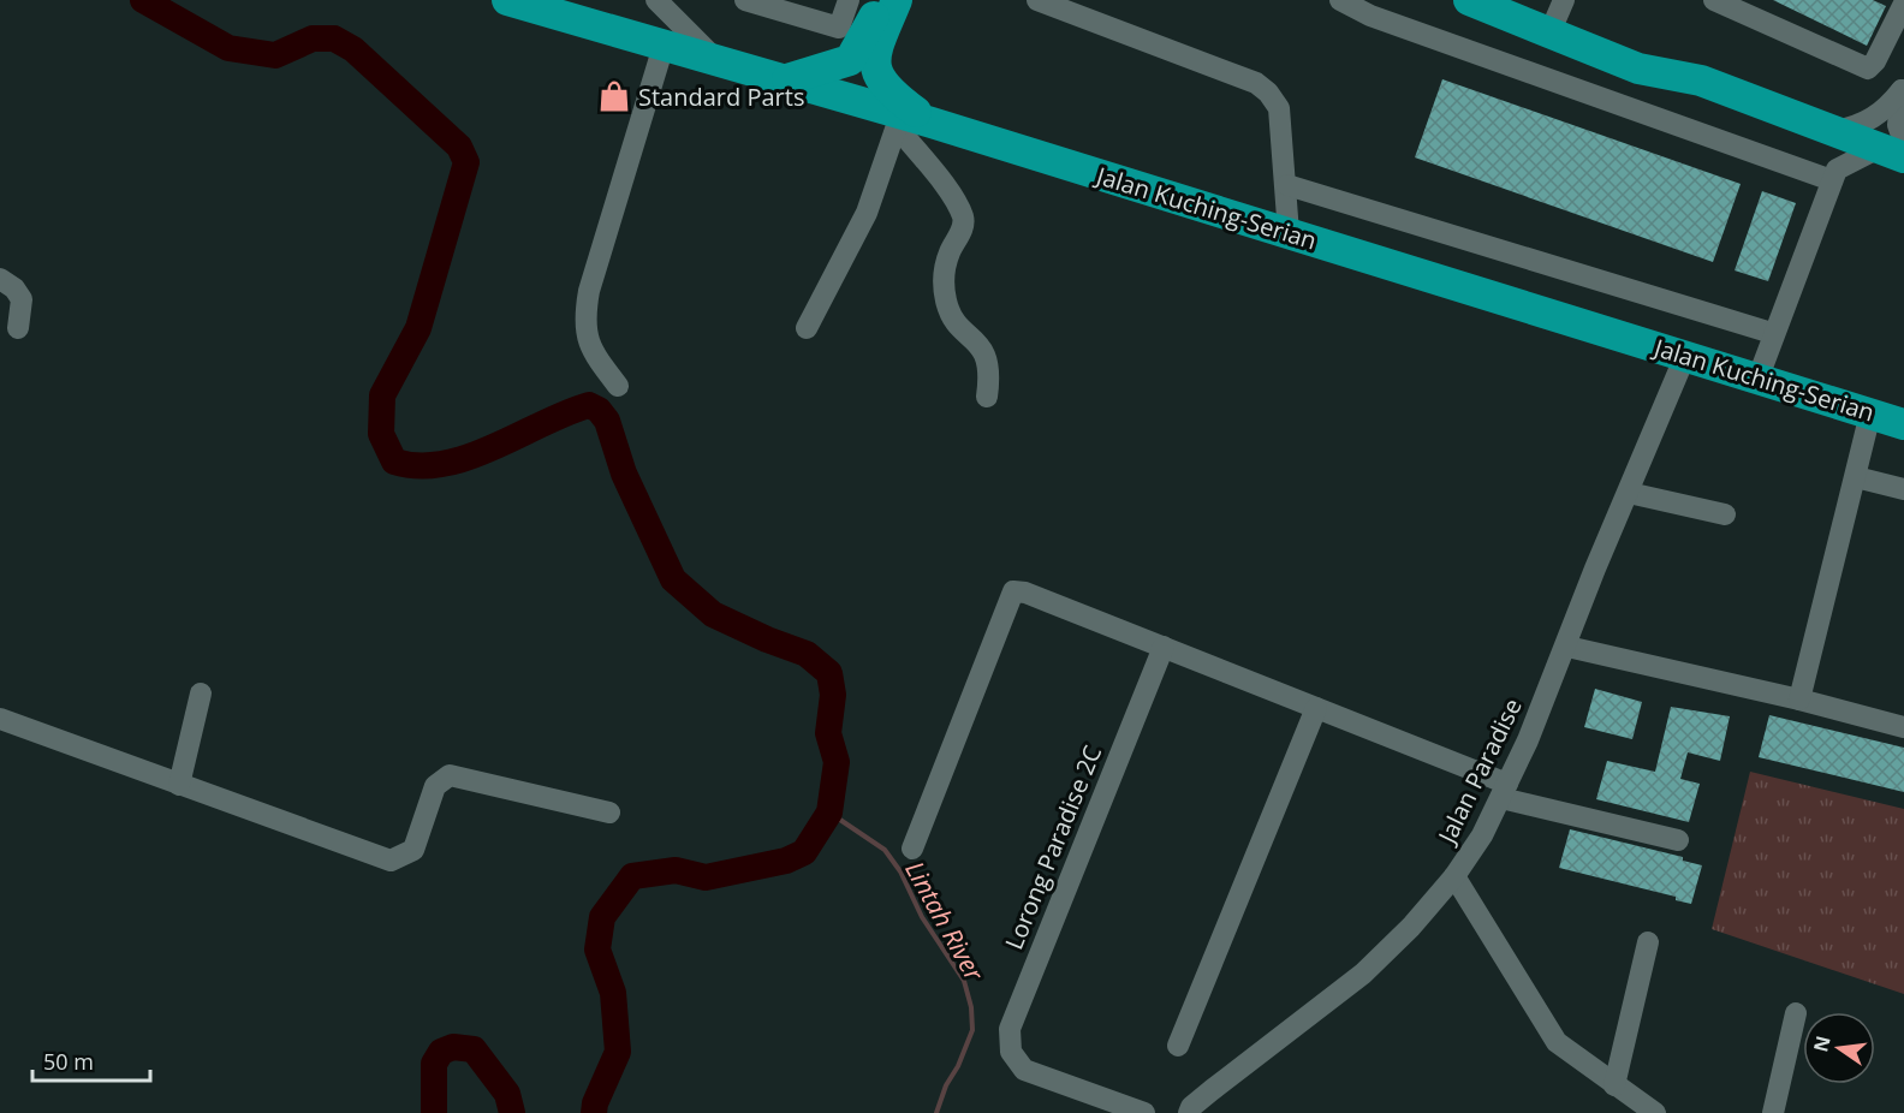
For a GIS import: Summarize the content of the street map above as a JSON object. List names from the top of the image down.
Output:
{
  "streets": {
    "highway": ["Jalan Kuching-Serian"],
    "street": ["Jalan Paradise", "Lorong Paradise 2C"]
  },
  "crossings": [
    ["Jalan Kuching-Serian", "Jalan Paradise"]
  ],
  "water": ["Lintah River"],
  "places": {
    "shop": ["Standard Parts"]
  },
  "scale_bar": "50 m",
  "north": "left"
}
